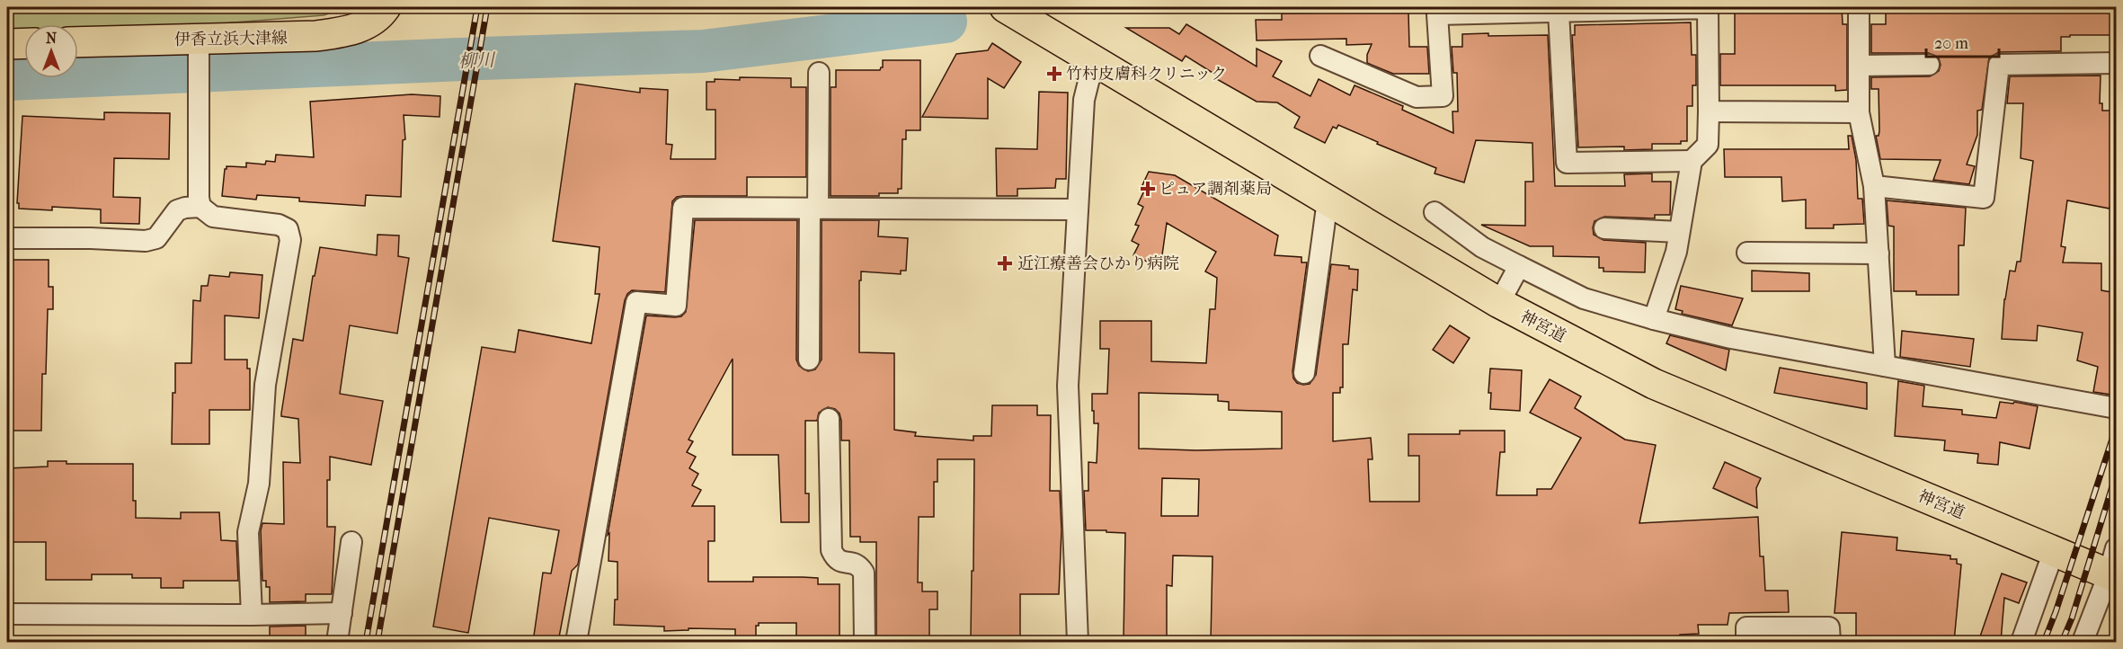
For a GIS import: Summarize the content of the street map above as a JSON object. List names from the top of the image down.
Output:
{
  "streets": {
    "main road": ["伊香立浜大津線", "神宮道"]
  },
  "water": ["柳川"],
  "places": {
    "health": ["竹村皮膚科クリニック", "ピュア調剤薬局", "近江療善会ひかり病院"]
  },
  "scale_bar": "20 m",
  "north": "top"
}
